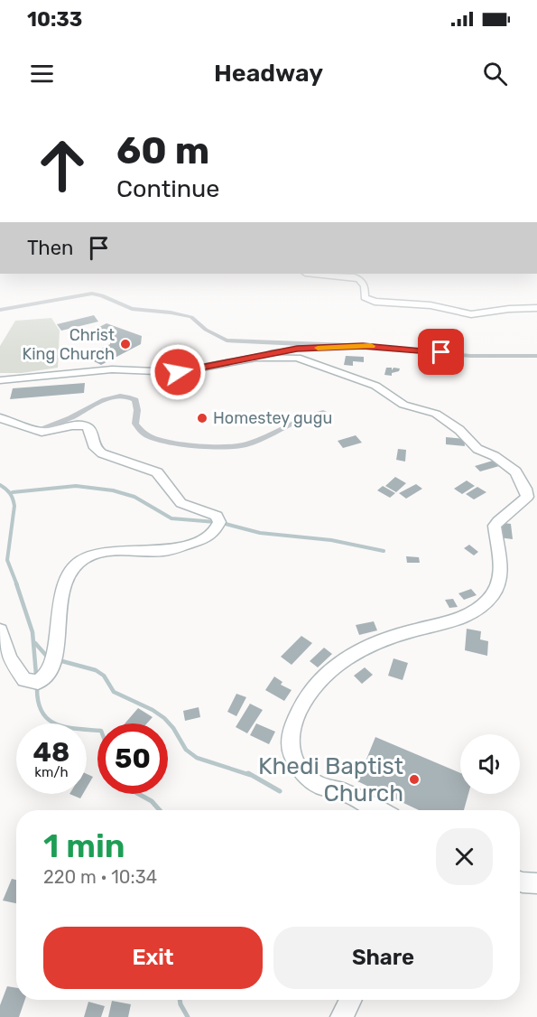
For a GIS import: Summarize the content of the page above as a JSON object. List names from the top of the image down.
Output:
{
  "places": ["Christ King Church", "Homestey gugu", "Khedi Baptist Church"],
  "page": {
    "status": "10:33",
    "header": "Headway",
    "turn": ["60 m", "Continue"],
    "then": "Then",
    "speed": "48 km/h",
    "limit": "50",
    "heading": ["1 min", "220 m · 10:34"],
    "buttons": ["Exit", "Share"]
  }
}
